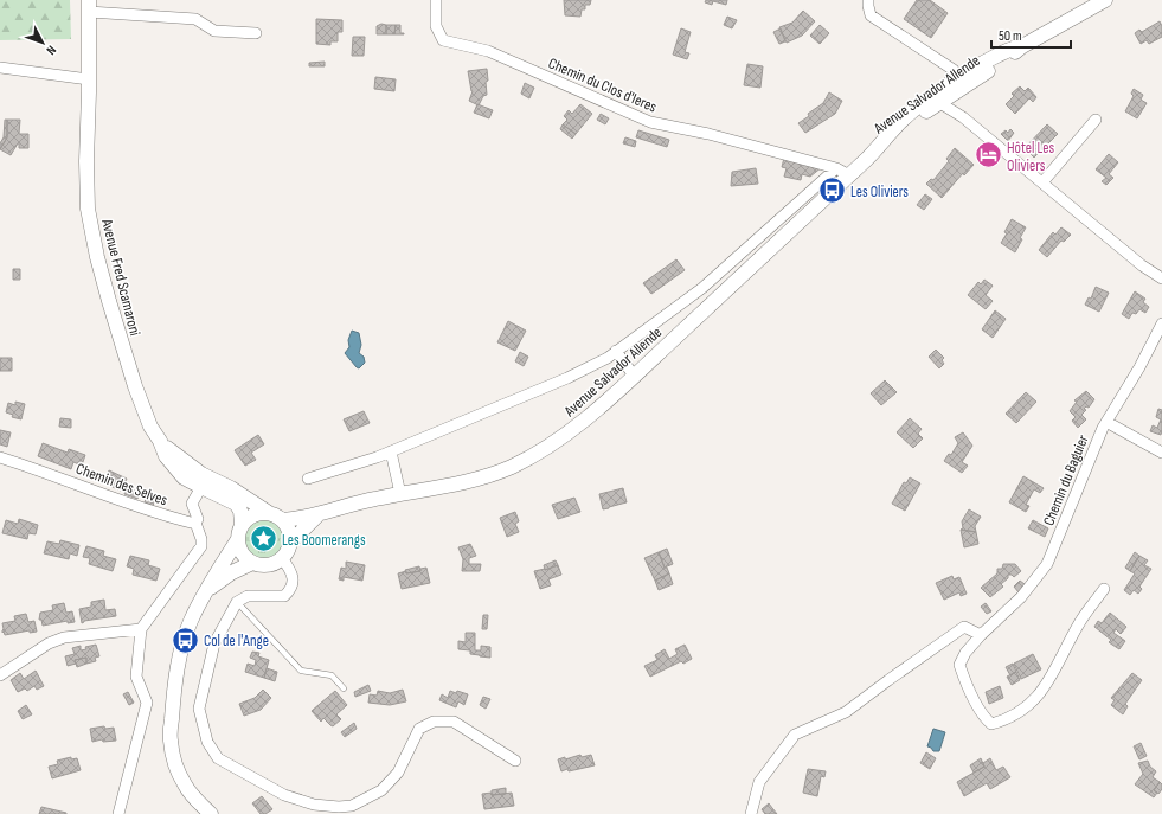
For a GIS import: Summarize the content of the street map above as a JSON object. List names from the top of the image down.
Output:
{
  "streets": {
    "main road": ["Avenue Salvador Allende", "Avenue Fred Scamaroni"],
    "street": ["Chemin du Clos d'Ieres", "Chemin du Baguier", "Chemin des Selves"]
  },
  "crossings": [
    ["Chemin du Clos d'Ieres", "Avenue Salvador Allende"],
    ["Avenue Salvador Allende", "Avenue Fred Scamaroni"]
  ],
  "places": {
    "hotel": ["Hôtel Les Oliviers"],
    "bus stop": ["Les Oliviers", "Col de l'Ange"],
    "place": ["Les Boomerangs"]
  },
  "scale_bar": "50 m",
  "north": "bottom right"
}
